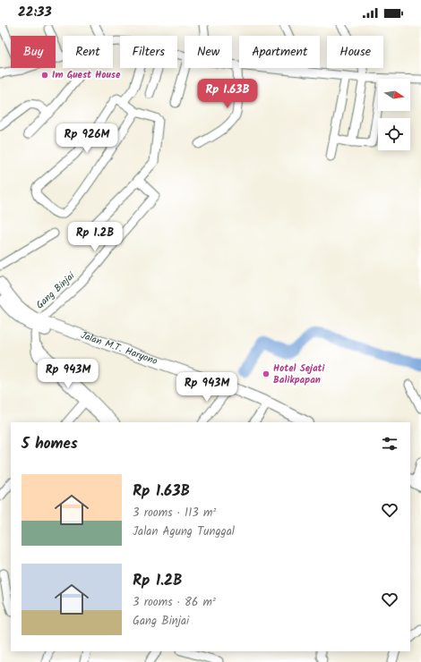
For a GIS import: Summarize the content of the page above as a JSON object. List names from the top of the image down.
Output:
{
  "streets": {
    "main road": ["Jalan M.T. Haryono"],
    "street": ["Gang Binjai"]
  },
  "crossings": [
    ["Gang Binjai", "Jalan M.T. Haryono"]
  ],
  "places": ["Im Guest House", "Hotel Sejati Balikpapan"],
  "north": "right",
  "page": {
    "status": "22:33",
    "chip": [
      "Buy",
      "Rent",
      "Filters",
      "New",
      "Apartment",
      "House"
    ],
    "price": [
      "Rp 1.63B",
      "Rp 926M",
      "Rp 1.2B",
      "Rp 943M",
      "Rp 943M"
    ],
    "heading": "5 homes",
    "list": [
      {
        "name": "Rp 1.63B",
        "note": "3 rooms · 113 m² · Jalan Agung Tunggal"
      },
      {
        "name": "Rp 1.2B",
        "note": "3 rooms · 86 m² · Gang Binjai"
      }
    ]
  }
}
